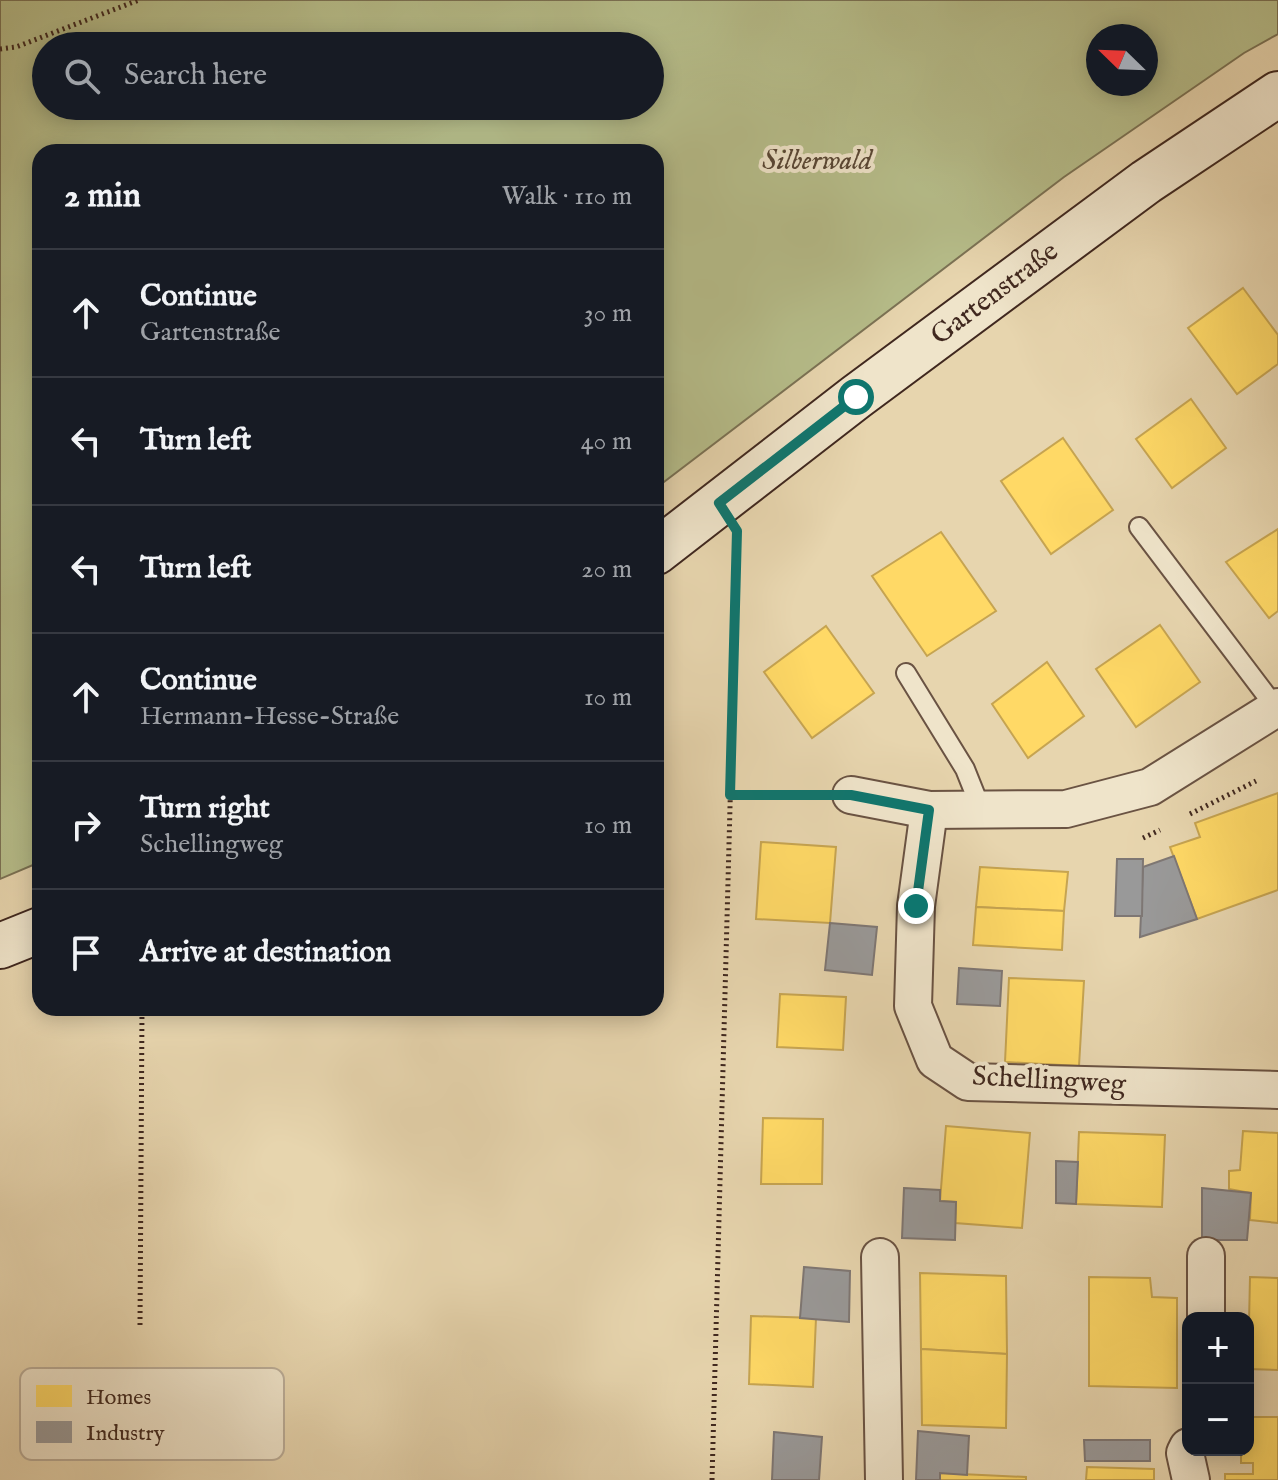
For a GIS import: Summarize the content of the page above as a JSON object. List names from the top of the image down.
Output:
{
  "streets": {
    "main road": ["Gartenstraße"],
    "street": ["Schellingweg"]
  },
  "parks": ["Silberwald"],
  "legend": ["Homes", "Industry"],
  "north": "top left",
  "page": {
    "search": "Search here",
    "heading": ["2 min", "Walk · 110 m"],
    "list": [
      ["Continue", "Gartenstraße", "30 m"],
      ["Turn left", "40 m"],
      ["Turn left", "20 m"],
      ["Continue", "Hermann-Hesse-Straße", "10 m"],
      ["Turn right", "Schellingweg", "10 m"],
      "Arrive at destination"
    ],
    "map_buttons": ["+", "−"]
  }
}
